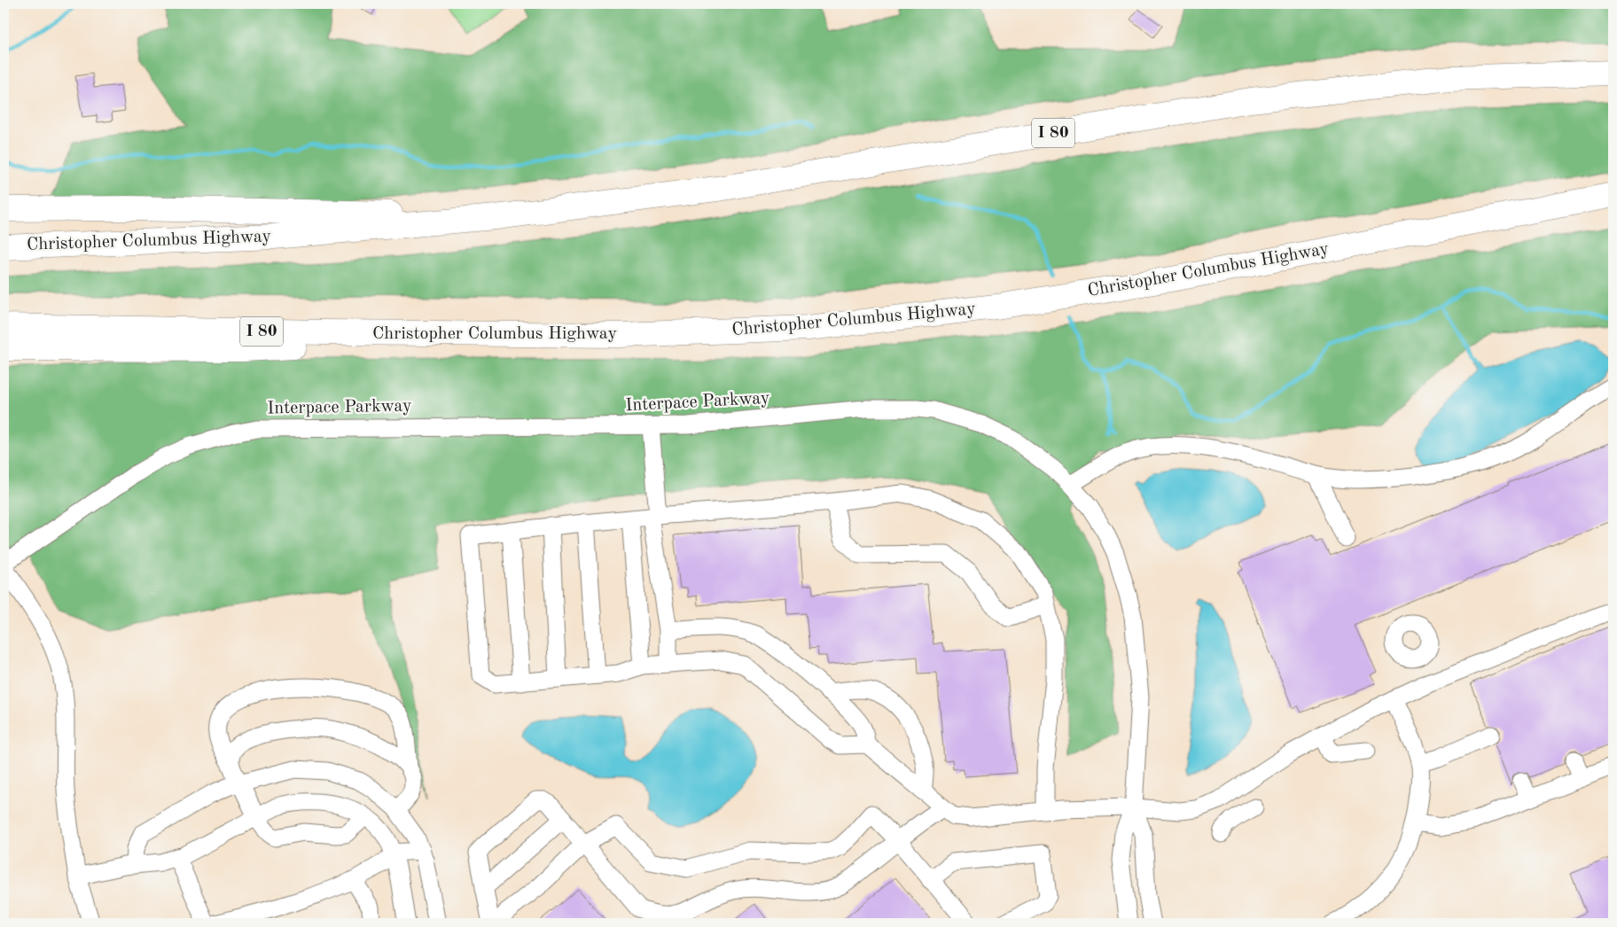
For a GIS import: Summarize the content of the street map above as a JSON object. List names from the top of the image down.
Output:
{
  "streets": {
    "highway": ["I 80", "Christopher Columbus Highway"],
    "street": ["Interpace Parkway"]
  }
}
